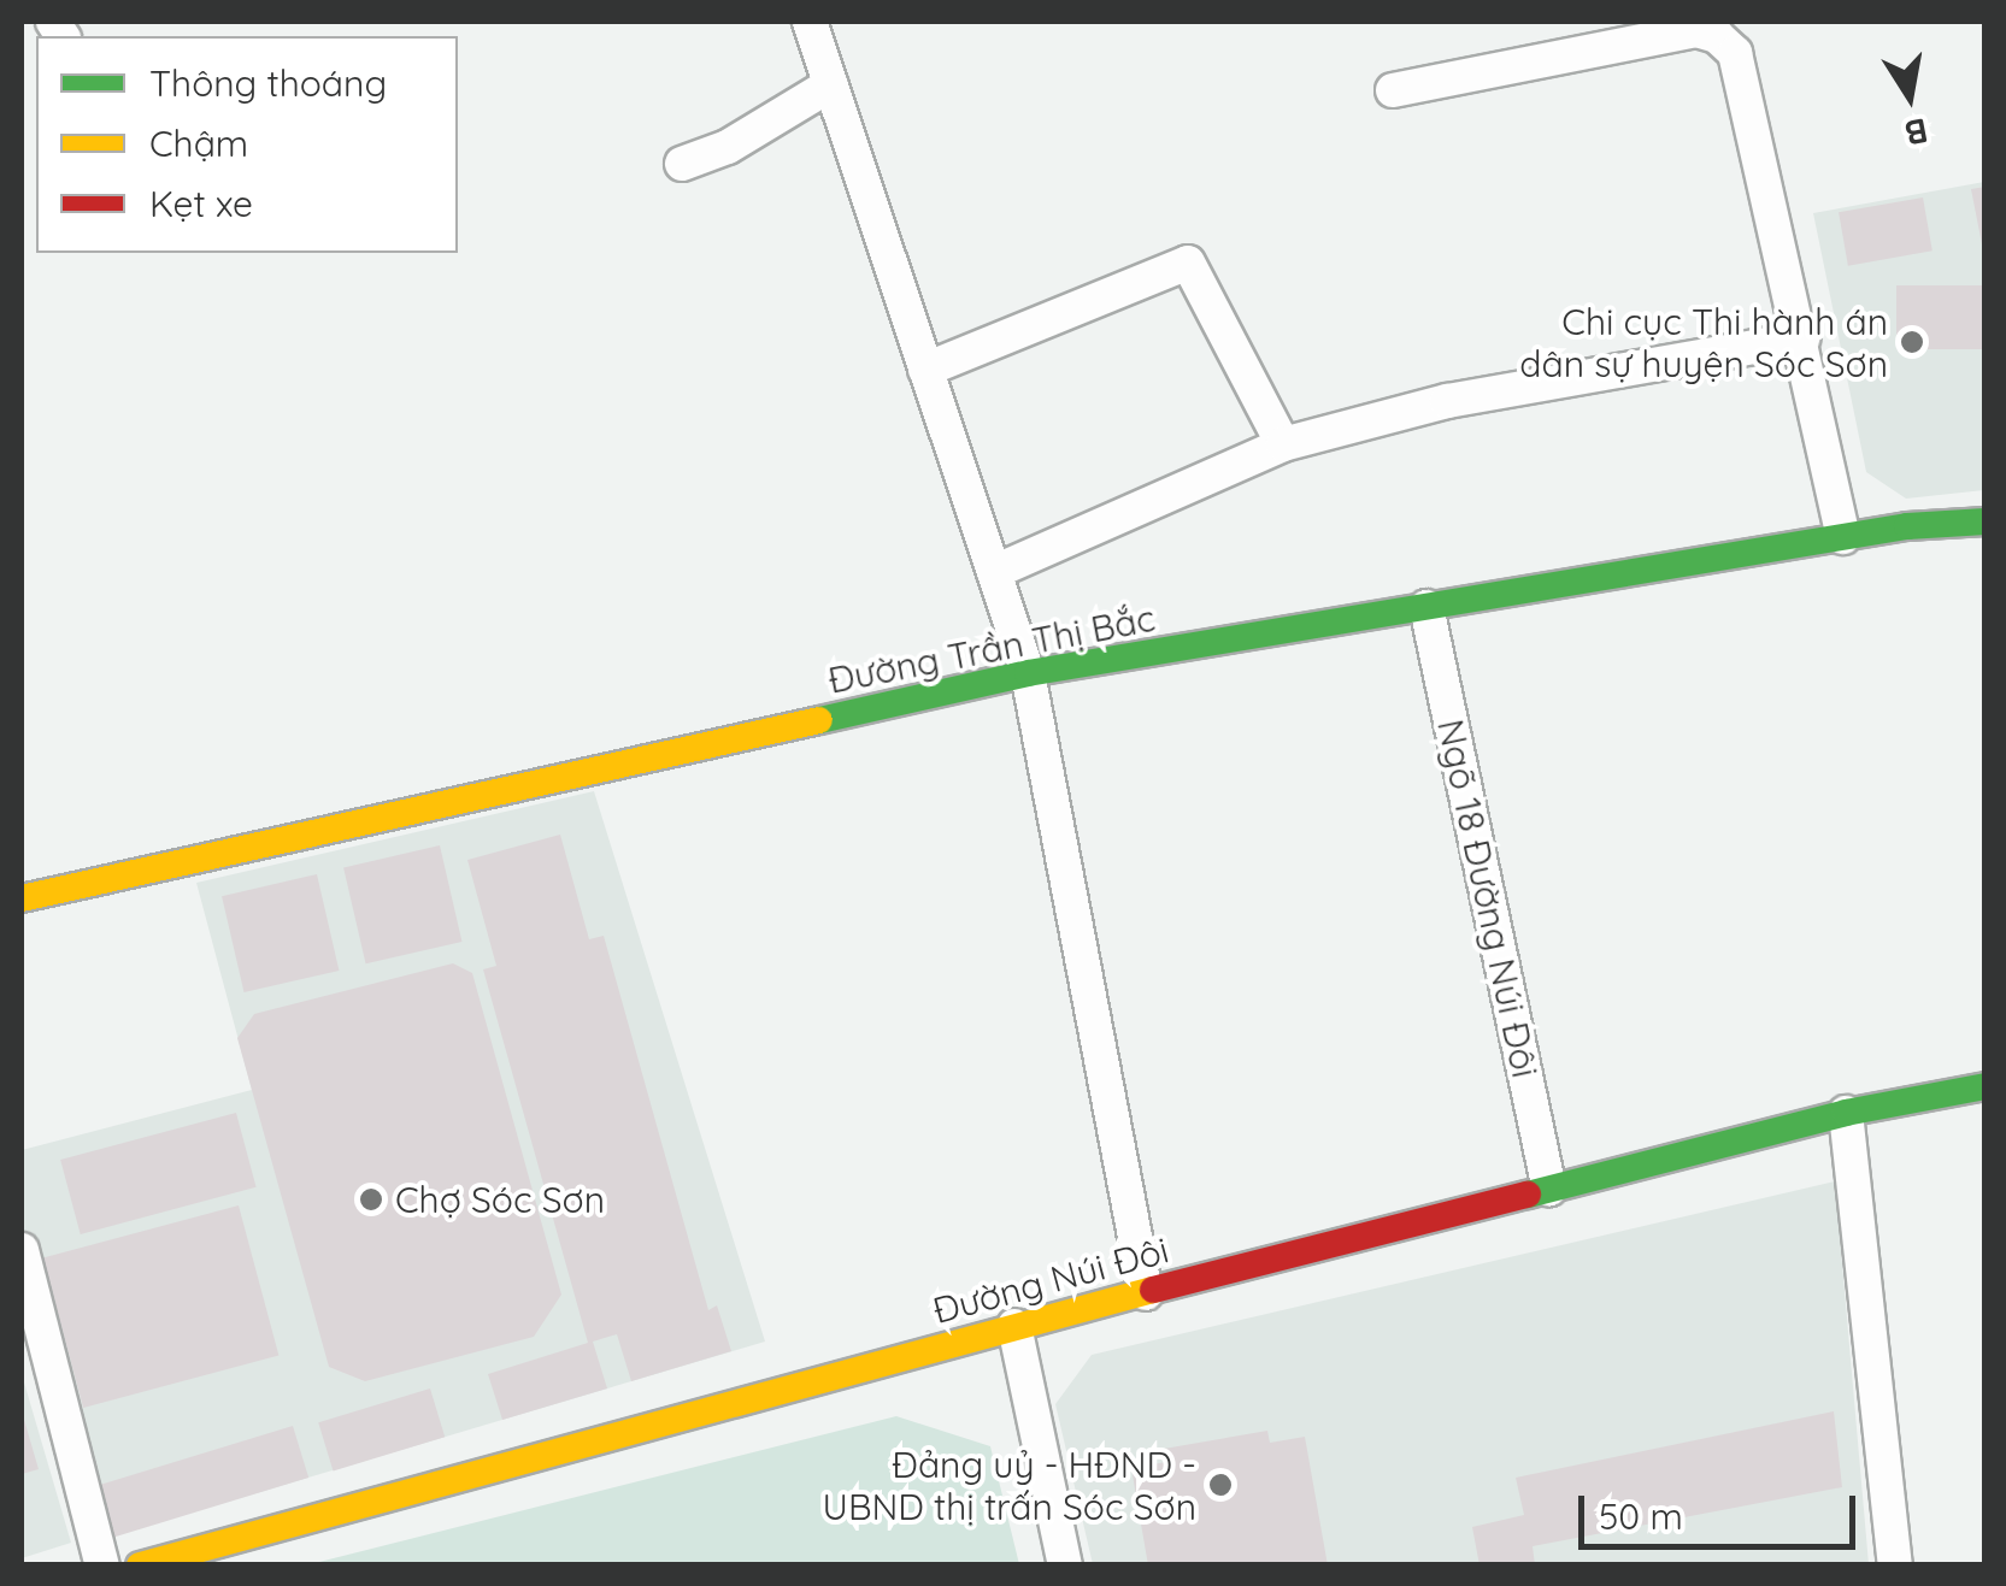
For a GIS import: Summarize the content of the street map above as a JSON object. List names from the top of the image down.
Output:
{
  "streets": {
    "street": ["Đường Trần Thị Bắc", "Ngõ 18 Đường Núi Đôi", "Đường Núi Đôi"]
  },
  "crossings": [
    ["Đường Trần Thị Bắc", "Ngõ 18 Đường Núi Đôi"],
    ["Ngõ 18 Đường Núi Đôi", "Đường Núi Đôi"]
  ],
  "places": ["Chi cục Thi hành án dân sự huyện Sóc Sơn", "Chợ Sóc Sơn", "Đảng uỷ - HĐND - UBND thị trấn Sóc Sơn"],
  "legend": ["Thông thoáng", "Chậm", "Kẹt xe"],
  "scale_bar": "50 m",
  "north": "bottom"
}
